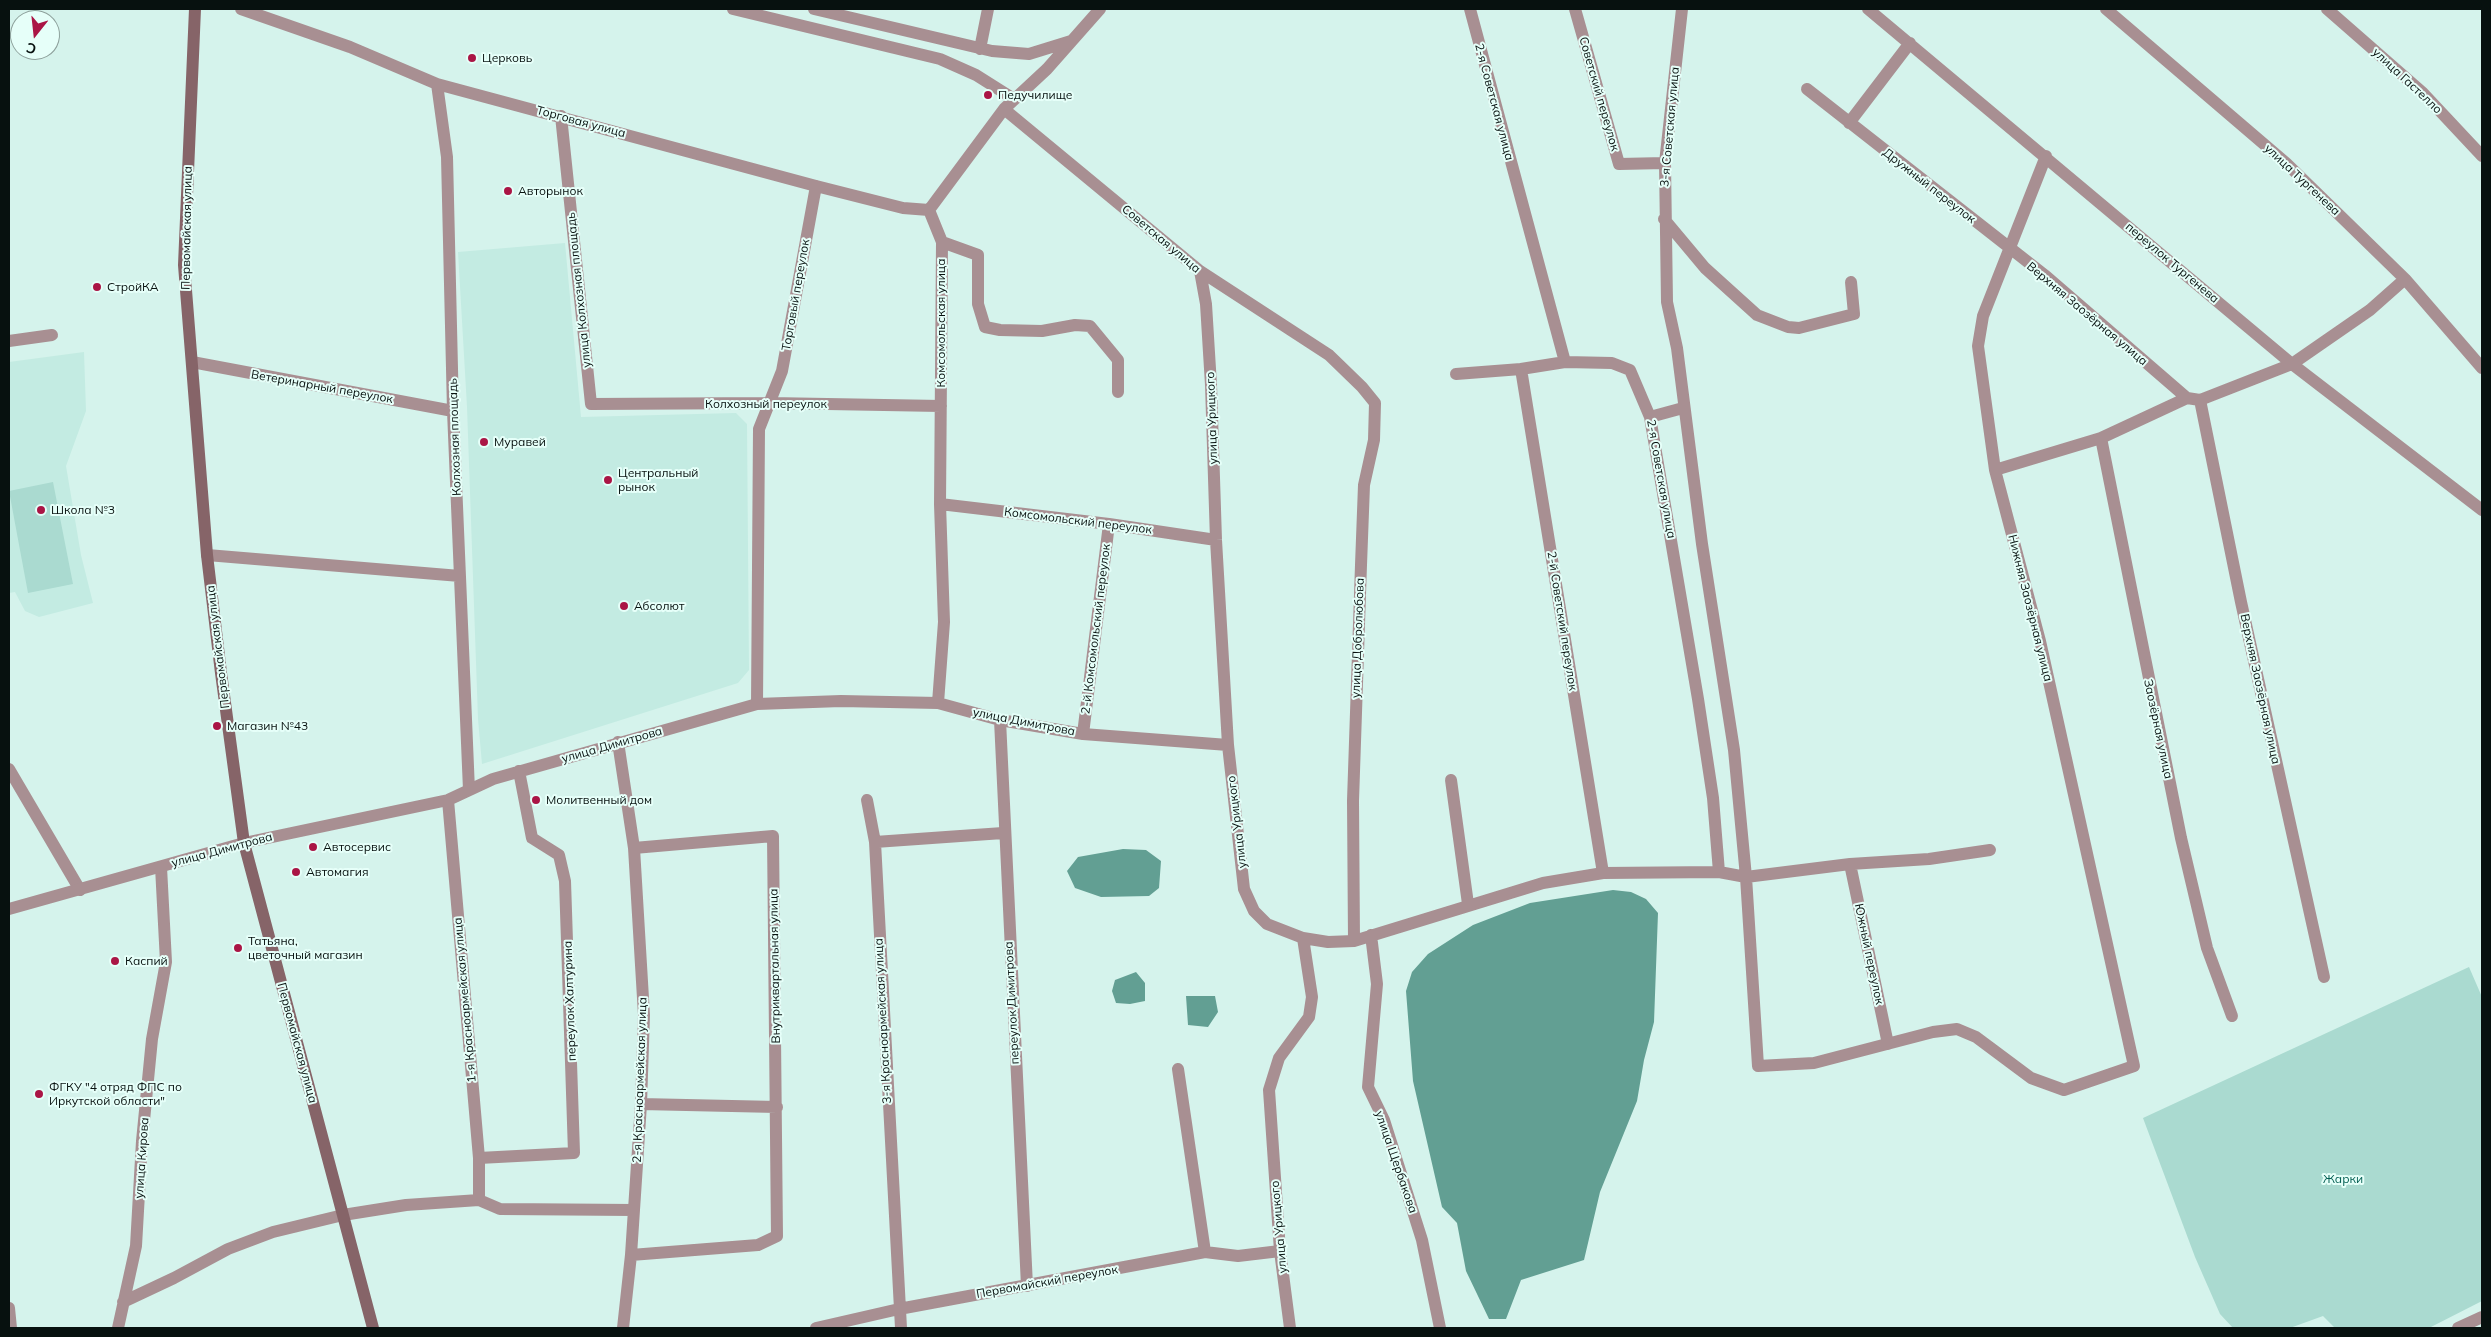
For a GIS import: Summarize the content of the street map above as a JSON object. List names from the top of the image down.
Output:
{
  "streets": {
    "main road": ["Первомайская улица"],
    "street": [
      "улица Гастелло",
      "Советский переулок",
      "2-я Советская улица",
      "Торговая улица",
      "3-я Советская улица",
      "улица Тургенева",
      "Дружный переулок",
      "Советская улица",
      "переулок Тургенева",
      "улица Колхозная площадь",
      "Торговый переулок",
      "Верхняя Заозёрная улица",
      "Комсомольская улица",
      "Ветеринарный переулок",
      "Колхозный переулок",
      "улица Урицкого",
      "Колхозная площадь",
      "Комсомольский переулок",
      "Нижняя Заозёрная улица",
      "2-й Советский переулок",
      "2-й Комсомольский переулок",
      "улица Добролюбова",
      "улица Димитрова",
      "Заозёрная улица",
      "Южный переулок",
      "Внутриквартальная улица",
      "1-я Красноармейская улица",
      "переулок Халтурина",
      "переулок Димитрова",
      "3-я Красноармейская улица",
      "2-я Красноармейская улица",
      "улица Кирова",
      "улица Щербакова",
      "Первомайский переулок"
    ]
  },
  "crossings": [
    ["Советский переулок", "3-я Советская улица"],
    ["Торговая улица", "улица Колхозная площадь"],
    ["Торговая улица", "Торговый переулок"],
    ["Торговая улица", "Комсомольская улица"],
    ["Торговая улица", "Колхозная площадь"],
    ["3-я Советская улица", "Нижняя Заозёрная улица"],
    ["3-я Советская улица", "Южный переулок"],
    ["Дружный переулок", "Верхняя Заозёрная улица"],
    ["Дружный переулок", "Нижняя Заозёрная улица"],
    ["Первомайская улица", "Ветеринарный переулок"],
    ["Первомайская улица", "улица Димитрова"],
    ["Советская улица", "улица Урицкого"],
    ["Советская улица", "улица Добролюбова"],
    ["переулок Тургенева", "Нижняя Заозёрная улица"],
    ["улица Колхозная площадь", "Колхозный переулок"],
    ["Торговый переулок", "Колхозный переулок"],
    ["Торговый переулок", "улица Димитрова"],
    ["Верхняя Заозёрная улица", "Нижняя Заозёрная улица"],
    ["Комсомольская улица", "Колхозный переулок"],
    ["Комсомольская улица", "Комсомольский переулок"],
    ["Комсомольская улица", "улица Димитрова"],
    ["Ветеринарный переулок", "Колхозная площадь"],
    ["улица Урицкого", "Комсомольский переулок"],
    ["улица Урицкого", "улица Димитрова"],
    ["улица Урицкого", "Первомайский переулок"],
    ["Колхозная площадь", "улица Димитрова"],
    ["Комсомольский переулок", "2-й Комсомольский переулок"],
    ["Нижняя Заозёрная улица", "Южный переулок"],
    ["2-й Комсомольский переулок", "улица Димитрова"],
    ["улица Димитрова", "1-я Красноармейская улица"],
    ["улица Димитрова", "переулок Халтурина"],
    ["улица Димитрова", "переулок Димитрова"],
    ["улица Димитрова", "2-я Красноармейская улица"],
    ["улица Димитрова", "улица Кирова"],
    ["Внутриквартальная улица", "2-я Красноармейская улица"],
    ["1-я Красноармейская улица", "переулок Халтурина"],
    ["переулок Димитрова", "Первомайский переулок"],
    ["3-я Красноармейская улица", "Первомайский переулок"]
  ],
  "parks": ["Жарки"],
  "places": [
    "Церковь",
    "Педучилище",
    "Авторынок",
    "СтройКА",
    "Муравей",
    "Центральный рынок",
    "Школа №3",
    "Абсолют",
    "Магазин №43",
    "Молитвенный дом",
    "Автосервис",
    "Автомагия",
    "Татьяна, цветочный магазин",
    "Каспий",
    "ФГКУ \"4 отряд ФПС по Иркутской области\""
  ],
  "north": "bottom"
}
